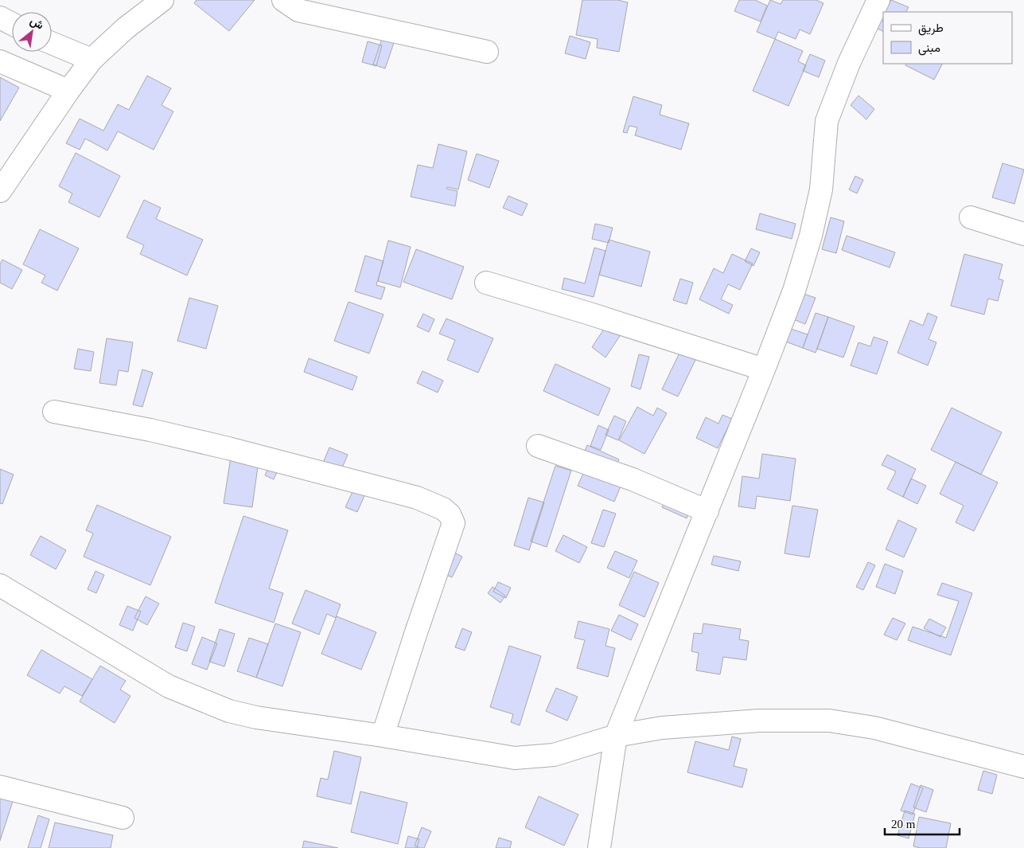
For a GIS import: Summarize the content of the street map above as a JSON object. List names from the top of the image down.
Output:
{
  "legend": ["طريق", "مبنى"],
  "scale_bar": "20 m",
  "north": "top right"
}
